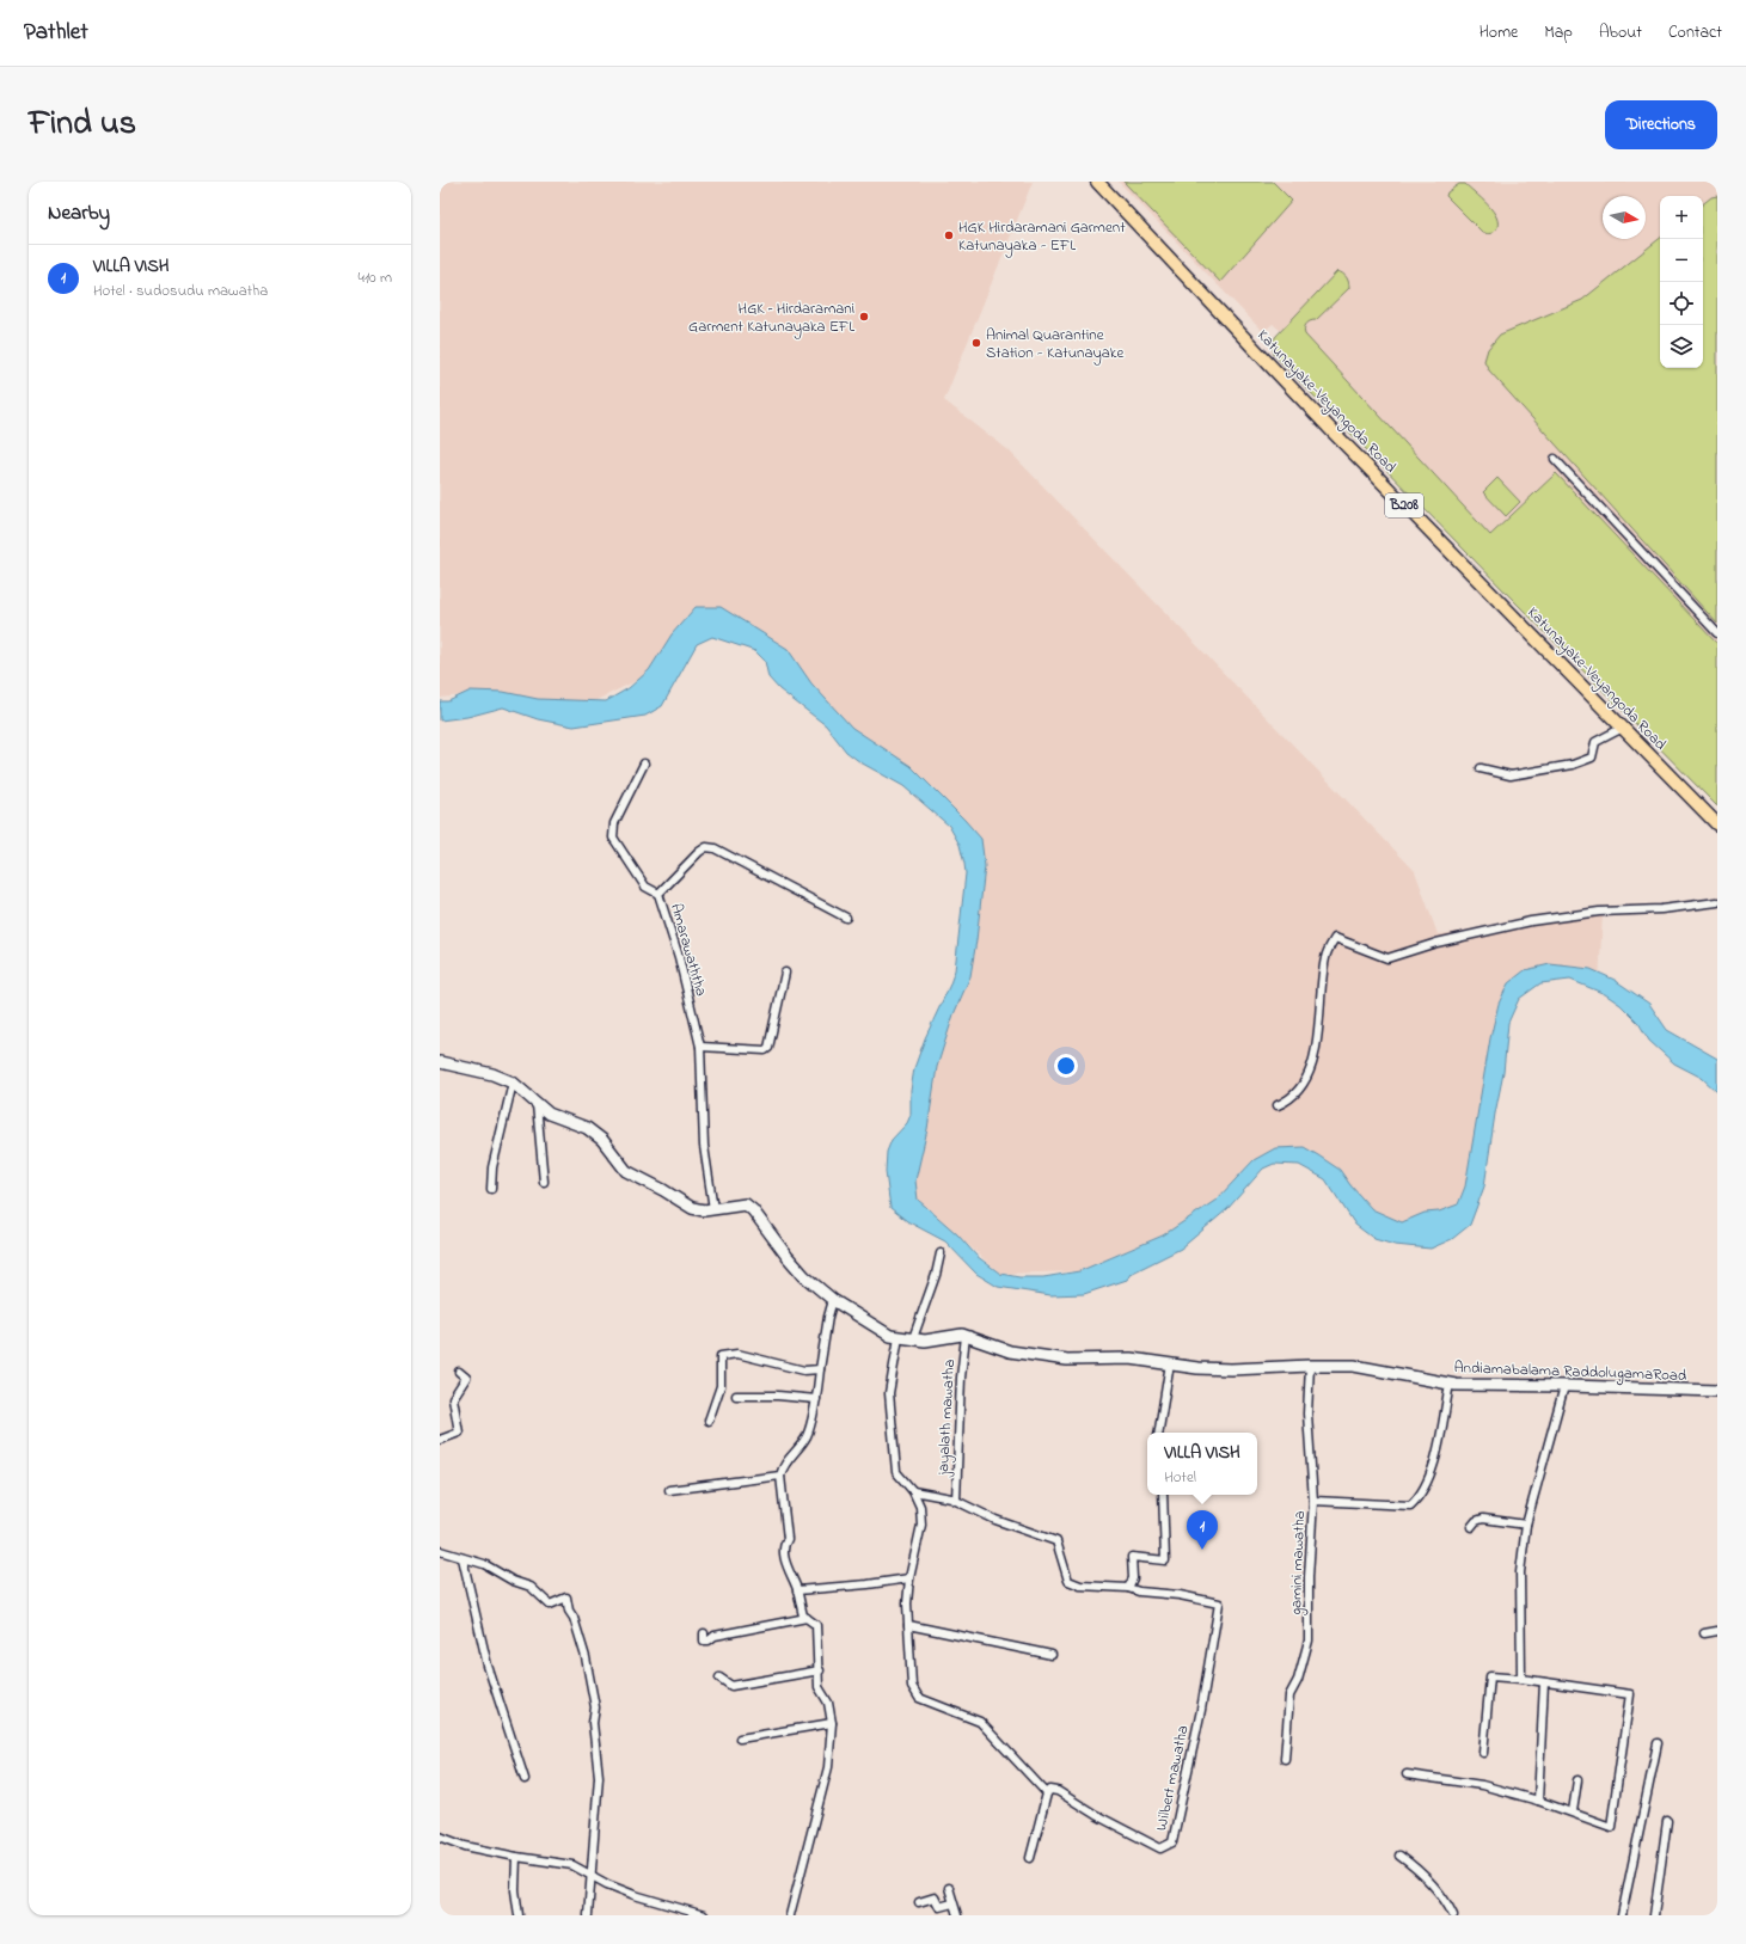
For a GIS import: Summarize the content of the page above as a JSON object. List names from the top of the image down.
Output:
{
  "streets": {
    "main road": ["Katunayake-Veyangoda Road", "B208"],
    "street": [
      "Amarawaththa",
      "Andiamabalama RaddolugamaRoad",
      "jayalath mawatha",
      "gamini mawatha",
      "Wilbert mawatha"
    ]
  },
  "crossings": [
    ["Amarawaththa", "Andiamabalama RaddolugamaRoad"],
    ["Andiamabalama RaddolugamaRoad", "jayalath mawatha"],
    ["Andiamabalama RaddolugamaRoad", "gamini mawatha"]
  ],
  "places": ["HGK Hirdaramani Garment Katunayaka - EFL", "HGK – Hirdaramani Garment Katunayaka EFL", "Animal Quarantine Station - Katunayake"],
  "north": "right",
  "page": {
    "header": "Pathlet",
    "nav": [
      "Home",
      "Map",
      "About",
      "Contact"
    ],
    "title": "Find us",
    "buttons": "Directions",
    "heading": "Nearby",
    "map_buttons": ["+", "−"],
    "list": [
      {
        "mark": "1",
        "name": "VILLA VISH",
        "note": "Hotel · sudosudu mawatha",
        "value": "410 m"
      }
    ],
    "popup": ["VILLA VISH", "Hotel"],
    "pins": "1"
  }
}
